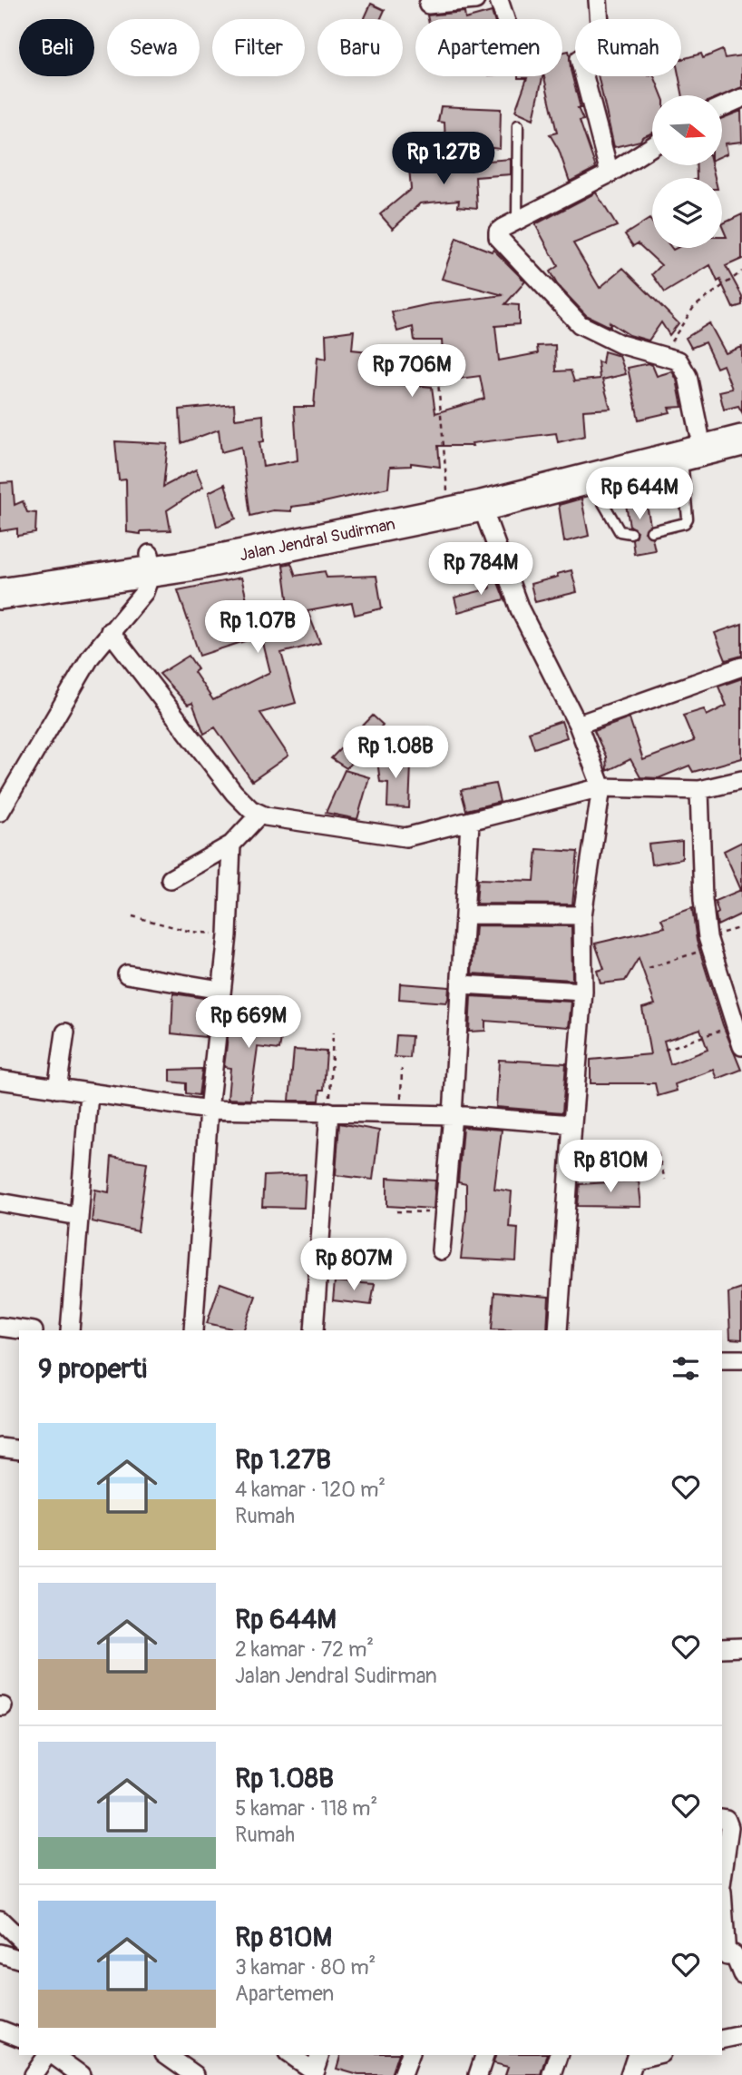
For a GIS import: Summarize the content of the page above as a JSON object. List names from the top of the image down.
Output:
{
  "streets": {
    "highway": ["Jalan Jendral Sudirman"]
  },
  "north": "right",
  "page": {
    "chip": [
      "Beli",
      "Sewa",
      "Filter",
      "Baru",
      "Apartemen",
      "Rumah"
    ],
    "price": [
      "Rp 1.27B",
      "Rp 706M",
      "Rp 644M",
      "Rp 784M",
      "Rp 1.07B",
      "Rp 1.08B",
      "Rp 669M",
      "Rp 810M",
      "Rp 807M"
    ],
    "heading": "9 properti",
    "list": [
      {
        "name": "Rp 1.27B",
        "note": "4 kamar · 120 m² · Rumah"
      },
      {
        "name": "Rp 644M",
        "note": "2 kamar · 72 m² · Jalan Jendral Sudirman"
      },
      {
        "name": "Rp 1.08B",
        "note": "5 kamar · 118 m² · Rumah"
      },
      {
        "name": "Rp 810M",
        "note": "3 kamar · 80 m² · Apartemen"
      }
    ]
  }
}
